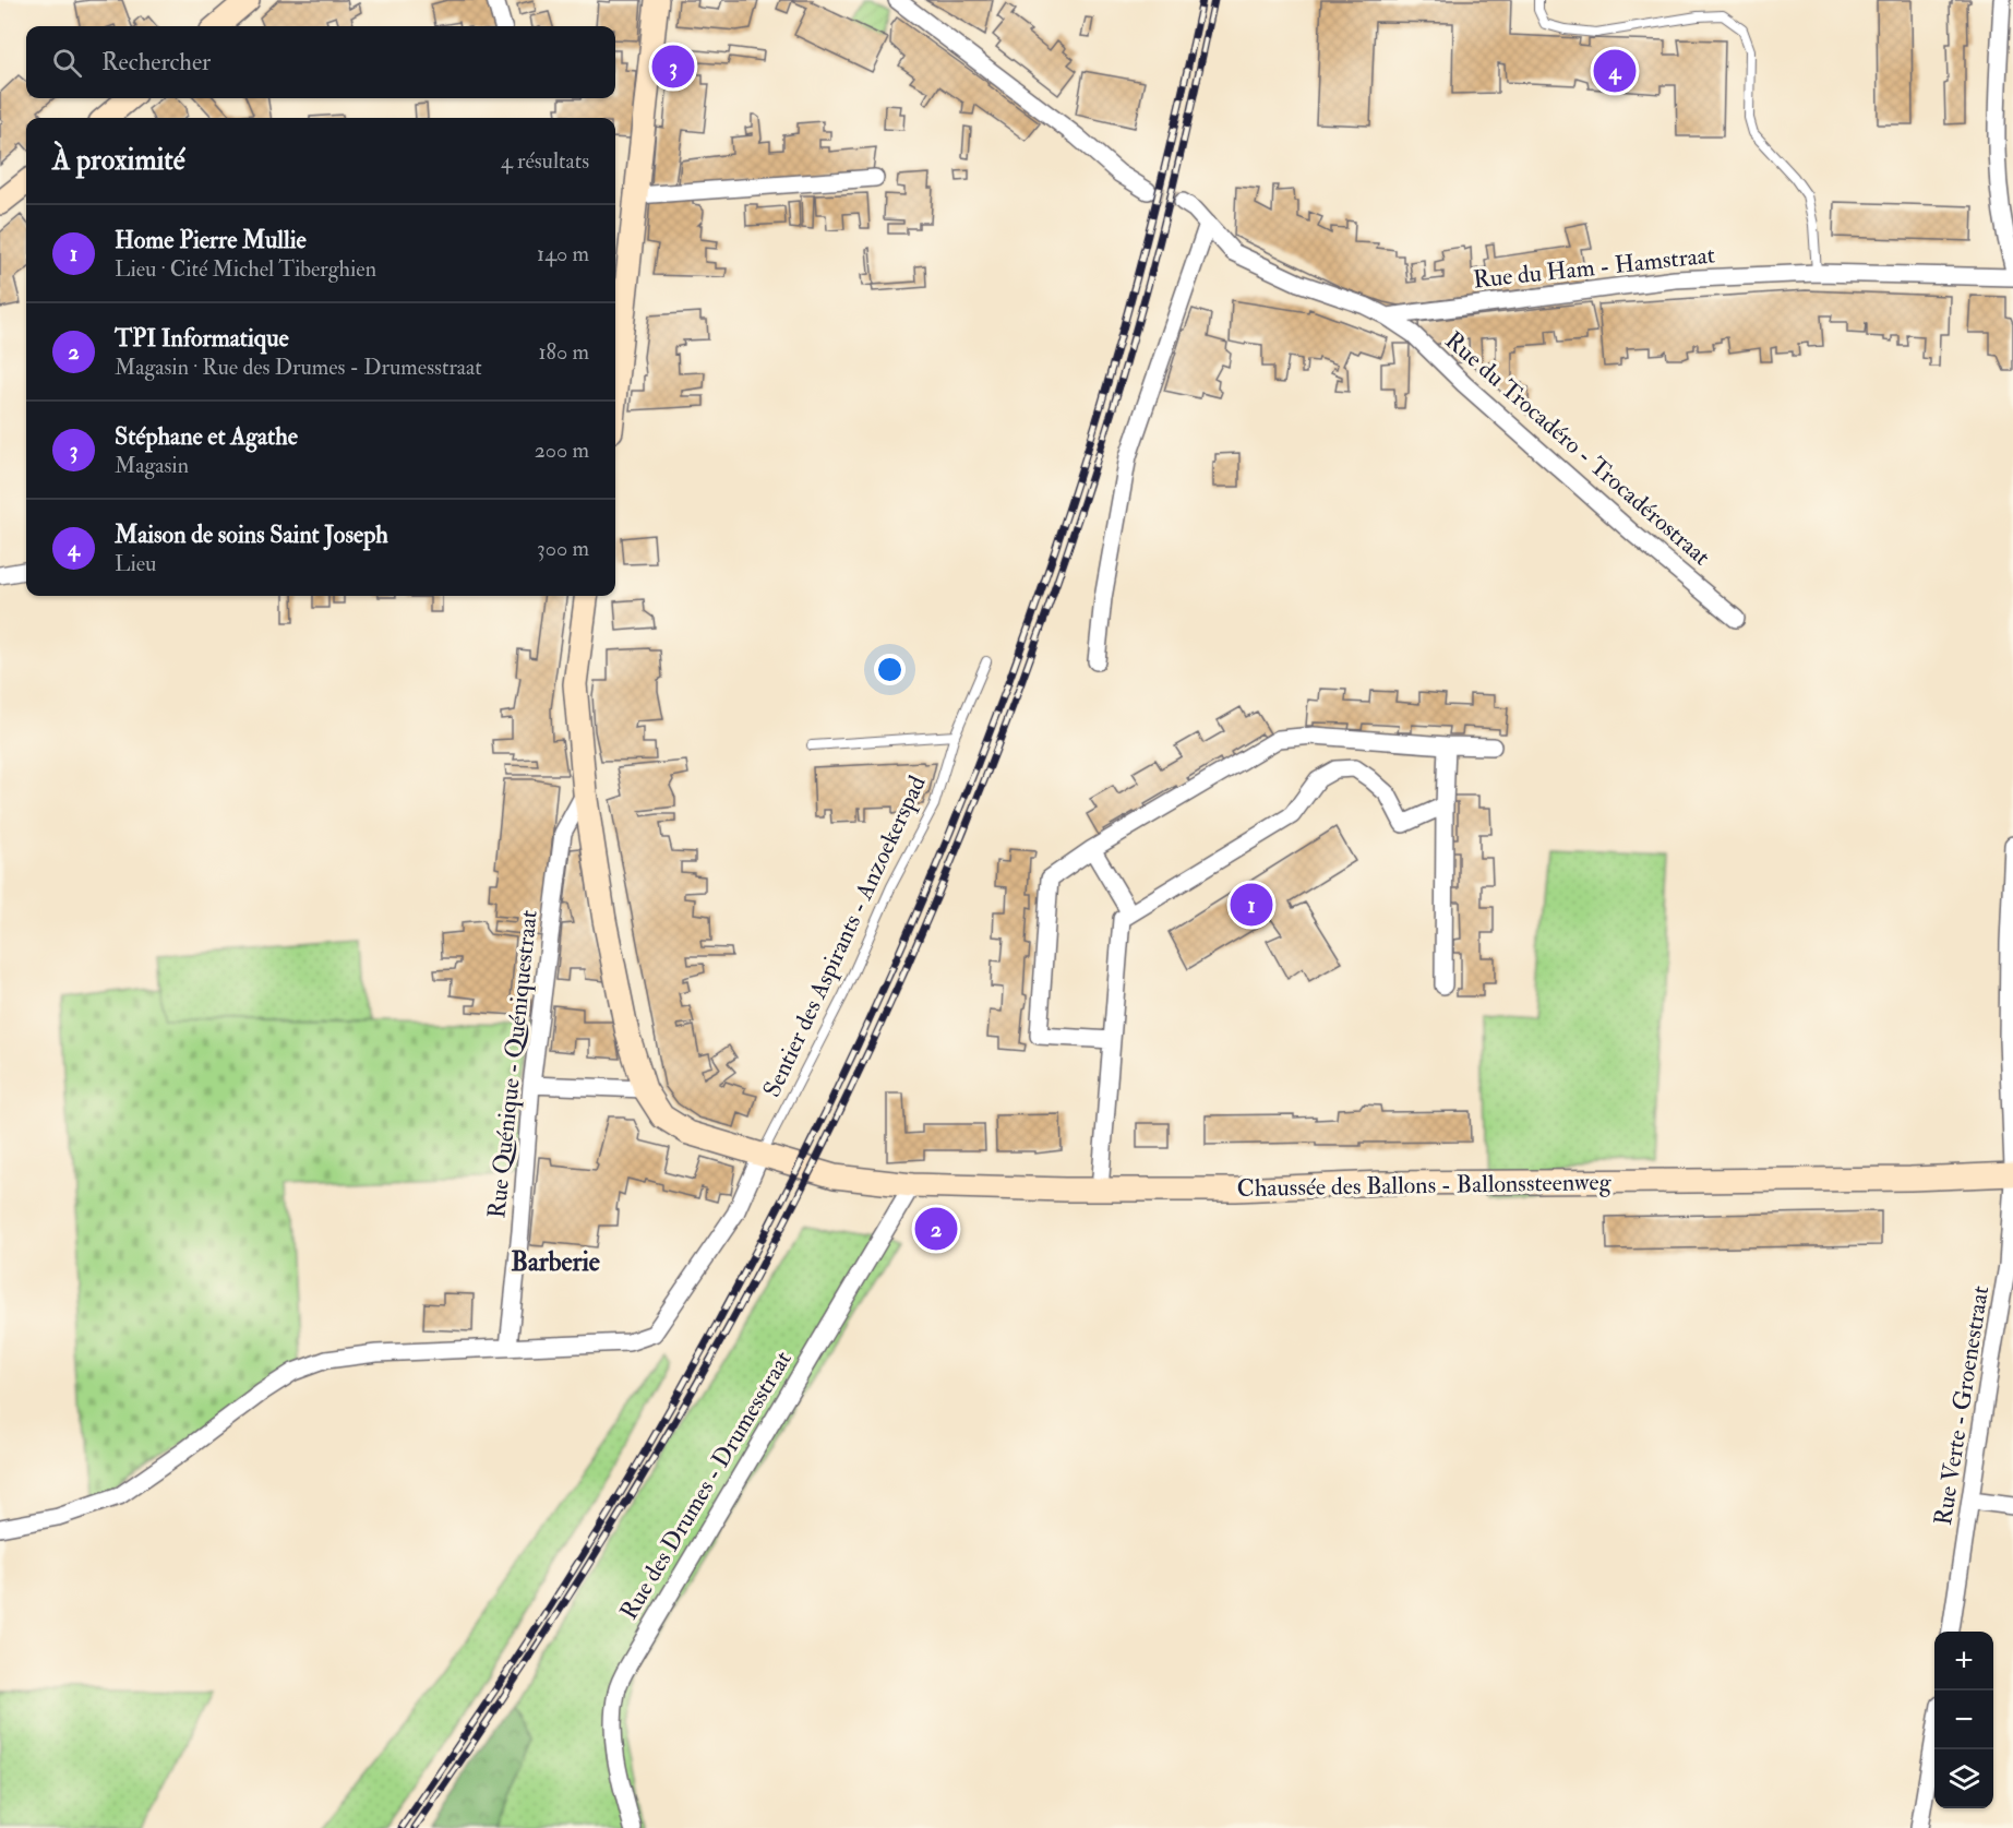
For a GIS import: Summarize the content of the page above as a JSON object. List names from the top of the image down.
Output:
{
  "streets": {
    "street": [
      "Rue du Ham - Hamstraat",
      "Rue du Trocadéro - Trocadérostraat",
      "Rue Quénique - Quéniquestraat",
      "Chaussée des Ballons - Ballonssteenweg",
      "Rue Verte - Groenestraat",
      "Rue des Drumes - Drumesstraat"
    ],
    "lane": ["Sentier des Aspirants - Anzoekerspad"]
  },
  "crossings": [
    ["Rue du Ham - Hamstraat", "Rue du Trocadéro - Trocadérostraat"],
    ["Sentier des Aspirants - Anzoekerspad", "Chaussée des Ballons - Ballonssteenweg"],
    ["Rue Quénique - Quéniquestraat", "Chaussée des Ballons - Ballonssteenweg"],
    ["Chaussée des Ballons - Ballonssteenweg", "Rue des Drumes - Drumesstraat"]
  ],
  "districts": ["Barberie"],
  "page": {
    "search": "Rechercher",
    "pins": [
      "3",
      "4",
      "1",
      "2"
    ],
    "heading": ["À proximité", "4 résultats"],
    "list": [
      {
        "mark": "1",
        "name": "Home Pierre Mullie",
        "note": "Lieu · Cité Michel Tiberghien",
        "value": "140 m"
      },
      {
        "mark": "2",
        "name": "TPI Informatique",
        "note": "Magasin · Rue des Drumes - Drumesstraat",
        "value": "180 m"
      },
      {
        "mark": "3",
        "name": "Stéphane et Agathe",
        "note": "Magasin",
        "value": "200 m"
      },
      {
        "mark": "4",
        "name": "Maison de soins Saint Joseph",
        "note": "Lieu",
        "value": "300 m"
      }
    ],
    "map_buttons": ["+", "−"]
  }
}
